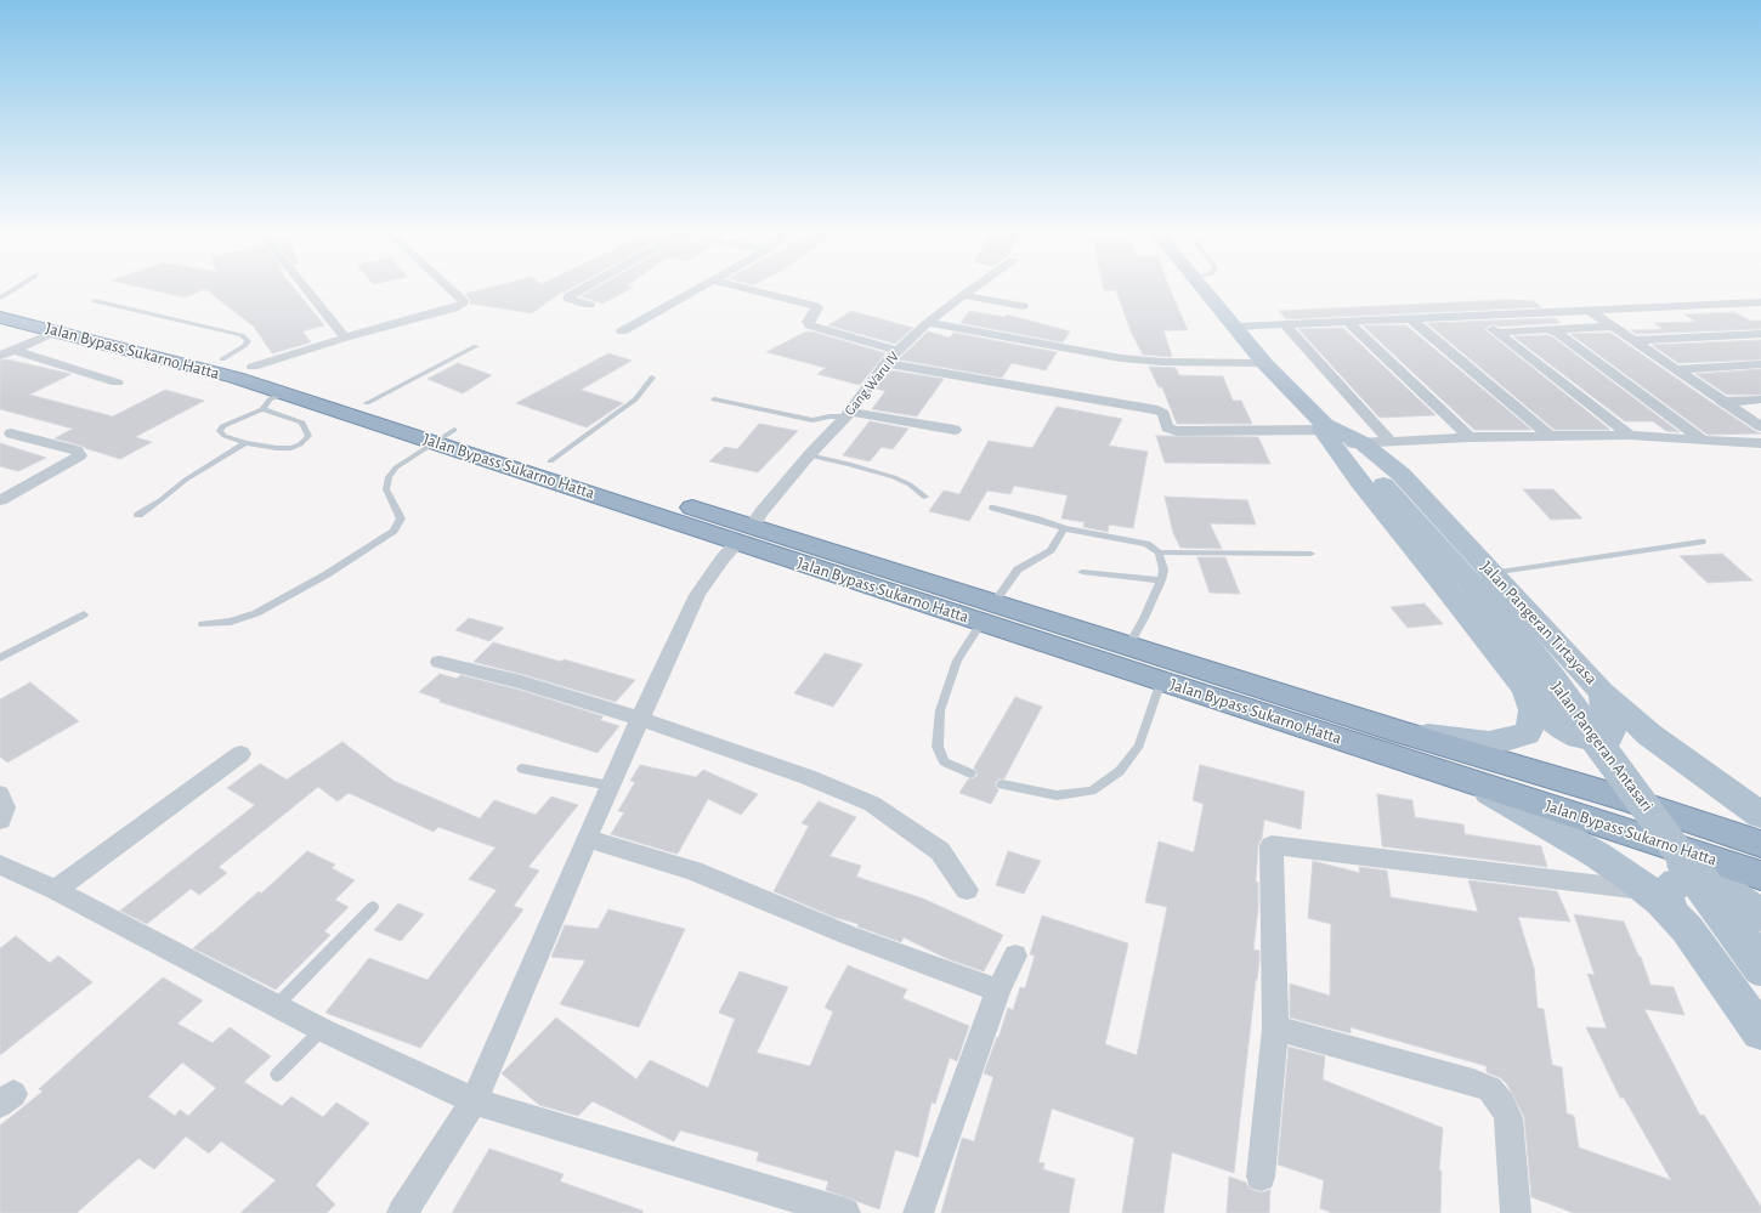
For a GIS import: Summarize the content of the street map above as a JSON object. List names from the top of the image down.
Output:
{
  "streets": {
    "highway": ["Jalan Bypass Sukarno Hatta"],
    "main road": ["Jalan Pangeran Tirtayasa", "Jalan Pangeran Antasari"],
    "street": ["Gang Waru IV"]
  },
  "crossings": [
    ["Jalan Bypass Sukarno Hatta", "Gang Waru IV"],
    ["Jalan Bypass Sukarno Hatta", "Jalan Pangeran Tirtayasa"],
    ["Jalan Pangeran Tirtayasa", "Jalan Pangeran Antasari"]
  ]
}
